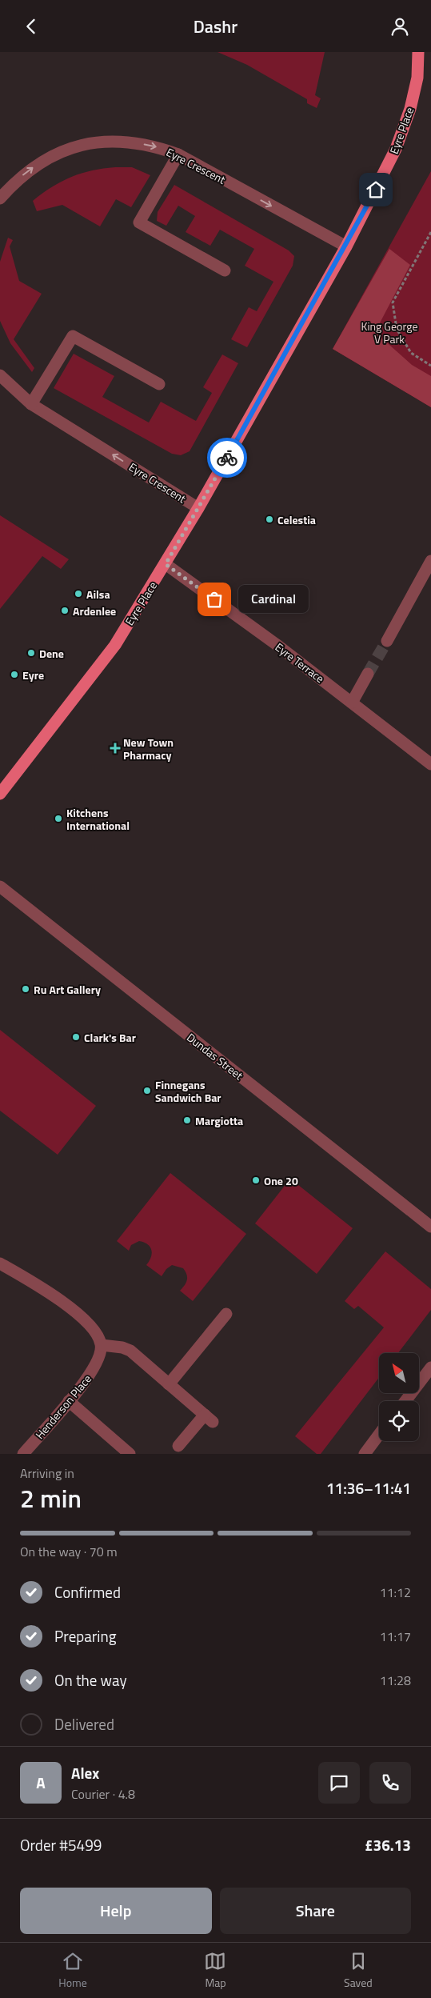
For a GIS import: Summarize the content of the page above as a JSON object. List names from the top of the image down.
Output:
{
  "streets": {
    "main road": ["Eyre Place"],
    "street": [
      "Eyre Crescent",
      "Eyre Terrace",
      "Dundas Street",
      "Henderson Place"
    ]
  },
  "crossings": [
    ["Eyre Place", "Eyre Crescent"],
    ["Eyre Place", "Eyre Terrace"]
  ],
  "parks": ["King George V Park"],
  "places": {
    "other": [
      "Celestia",
      "Ailsa",
      "Cardinal",
      "Ardenlee",
      "Dene",
      "Eyre",
      "Kitchens International",
      "Ru Art Gallery",
      "Clark's Bar",
      "Finnegans Sandwich Bar",
      "Margiotta",
      "One 20"
    ],
    "health": ["New Town Pharmacy"]
  },
  "north": "top left",
  "page": {
    "header": "Dashr",
    "bubble": "Cardinal",
    "heading": ["2 min", "Arriving in", "11:36–11:41"],
    "panel": [
      "Alex",
      "Courier · 4.8",
      "Order #5499",
      "£36.13"
    ],
    "bar": "On the way · 70 m",
    "list": [
      ["Confirmed", "11:12"],
      ["Preparing", "11:17"],
      ["On the way", "11:28"],
      "Delivered"
    ],
    "round": "A",
    "buttons": ["Help", "Share"],
    "tabs": ["Home", "Map", "Saved"]
  }
}
